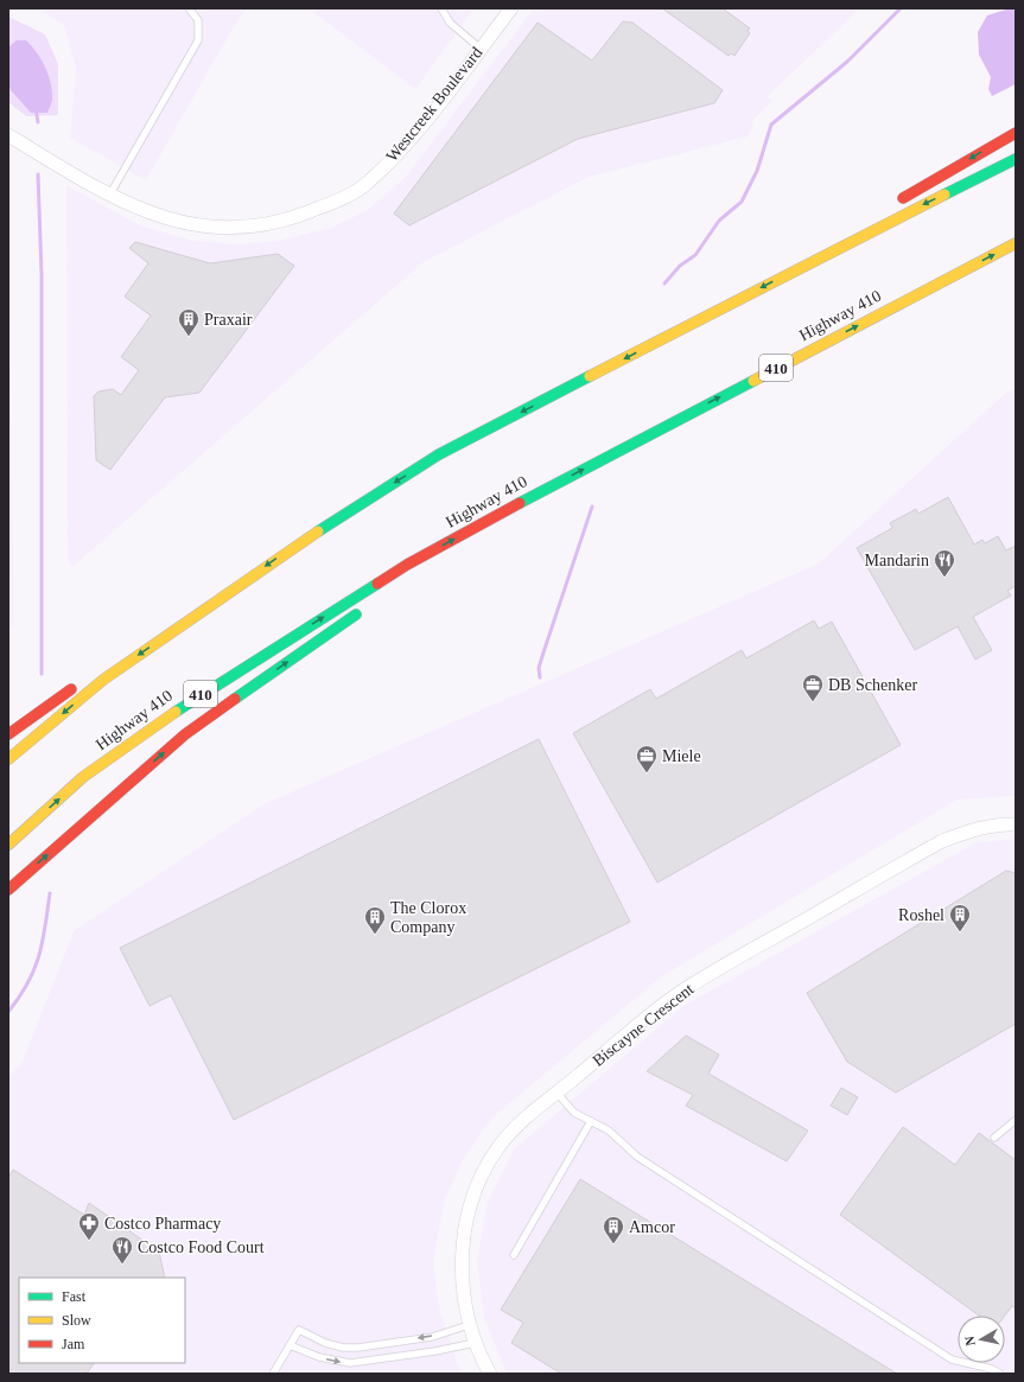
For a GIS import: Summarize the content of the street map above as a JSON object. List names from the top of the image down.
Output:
{
  "streets": {
    "highway": ["Highway 410", "410"],
    "street": ["Westcreek Boulevard", "Biscayne Crescent"]
  },
  "places": {
    "building": [
      "Praxair",
      "Roshel",
      "The Clorox Company",
      "Amcor"
    ],
    "restaurant": ["Mandarin", "Costco Food Court"],
    "office": ["DB Schenker", "Miele"],
    "pharmacy": ["Costco Pharmacy"]
  },
  "legend": ["Fast", "Slow", "Jam"],
  "north": "left"
}
